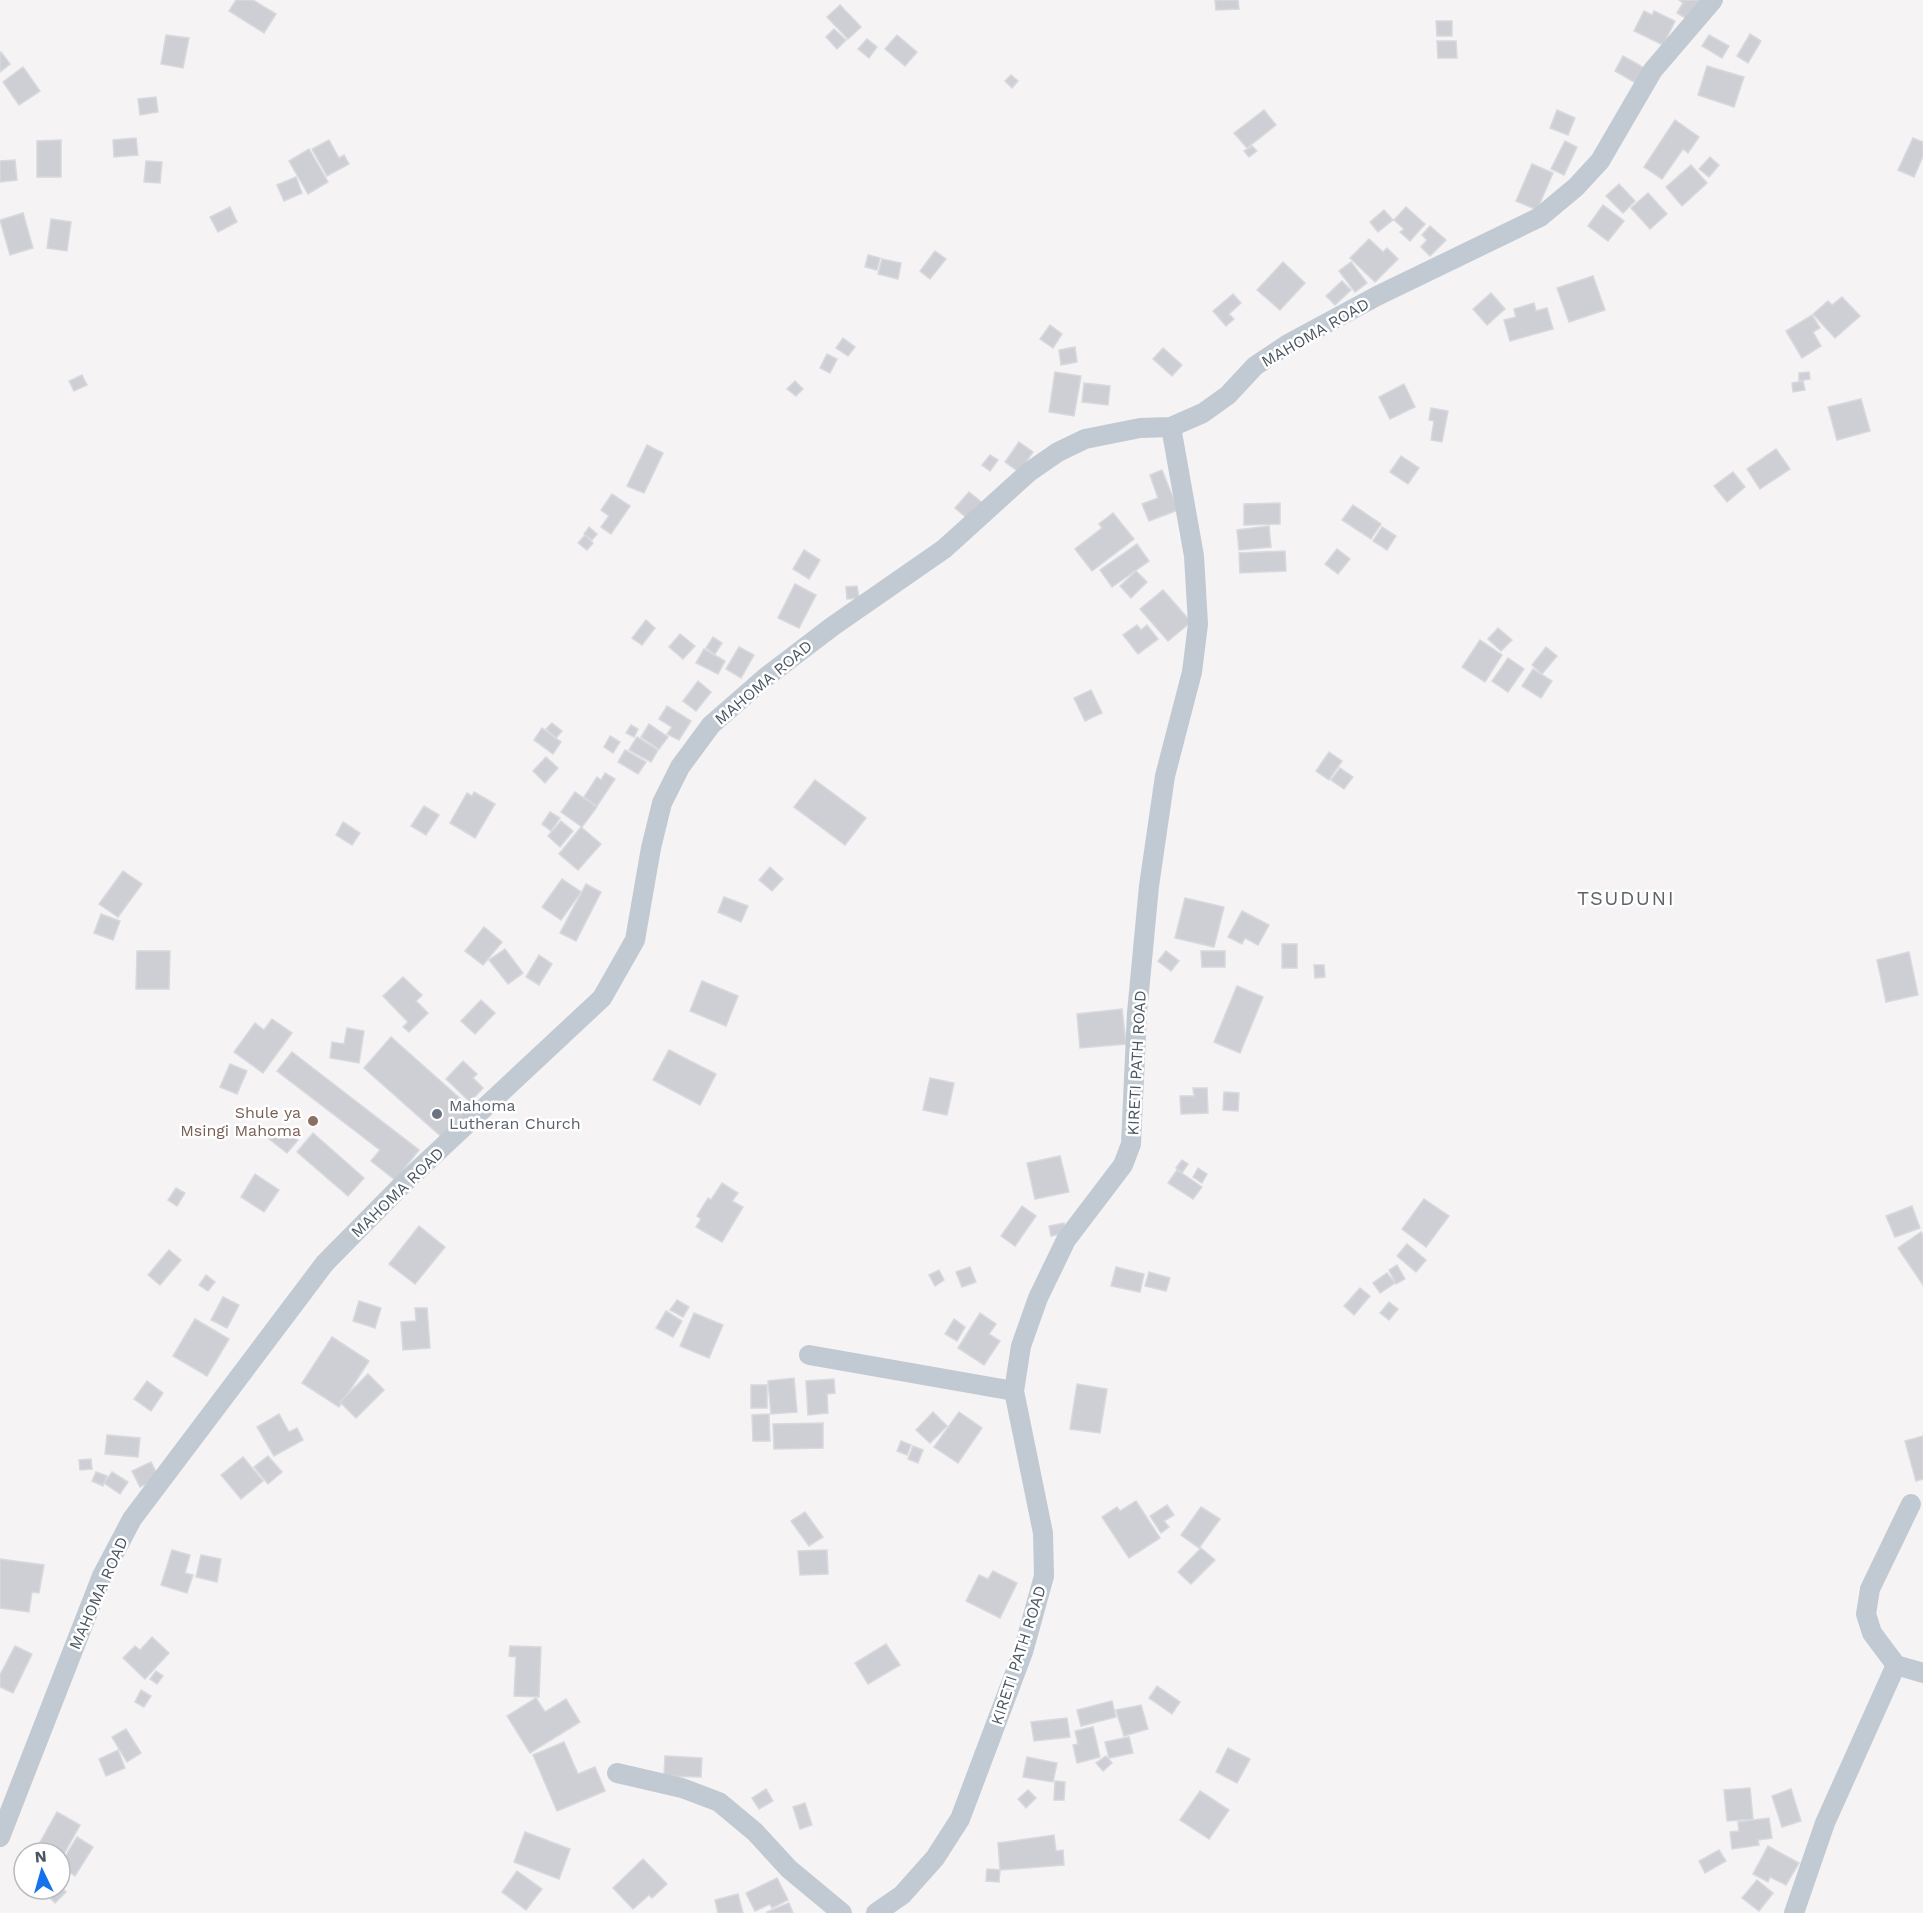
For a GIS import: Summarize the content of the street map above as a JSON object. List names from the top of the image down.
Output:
{
  "streets": {
    "street": ["MAHOMA ROAD", "KIRETI PATH ROAD"]
  },
  "crossings": [
    ["MAHOMA ROAD", "KIRETI PATH ROAD"]
  ],
  "districts": ["TSUDUNI"],
  "places": ["Mahoma Lutheran Church", "Shule ya Msingi Mahoma"],
  "north": "top"
}
